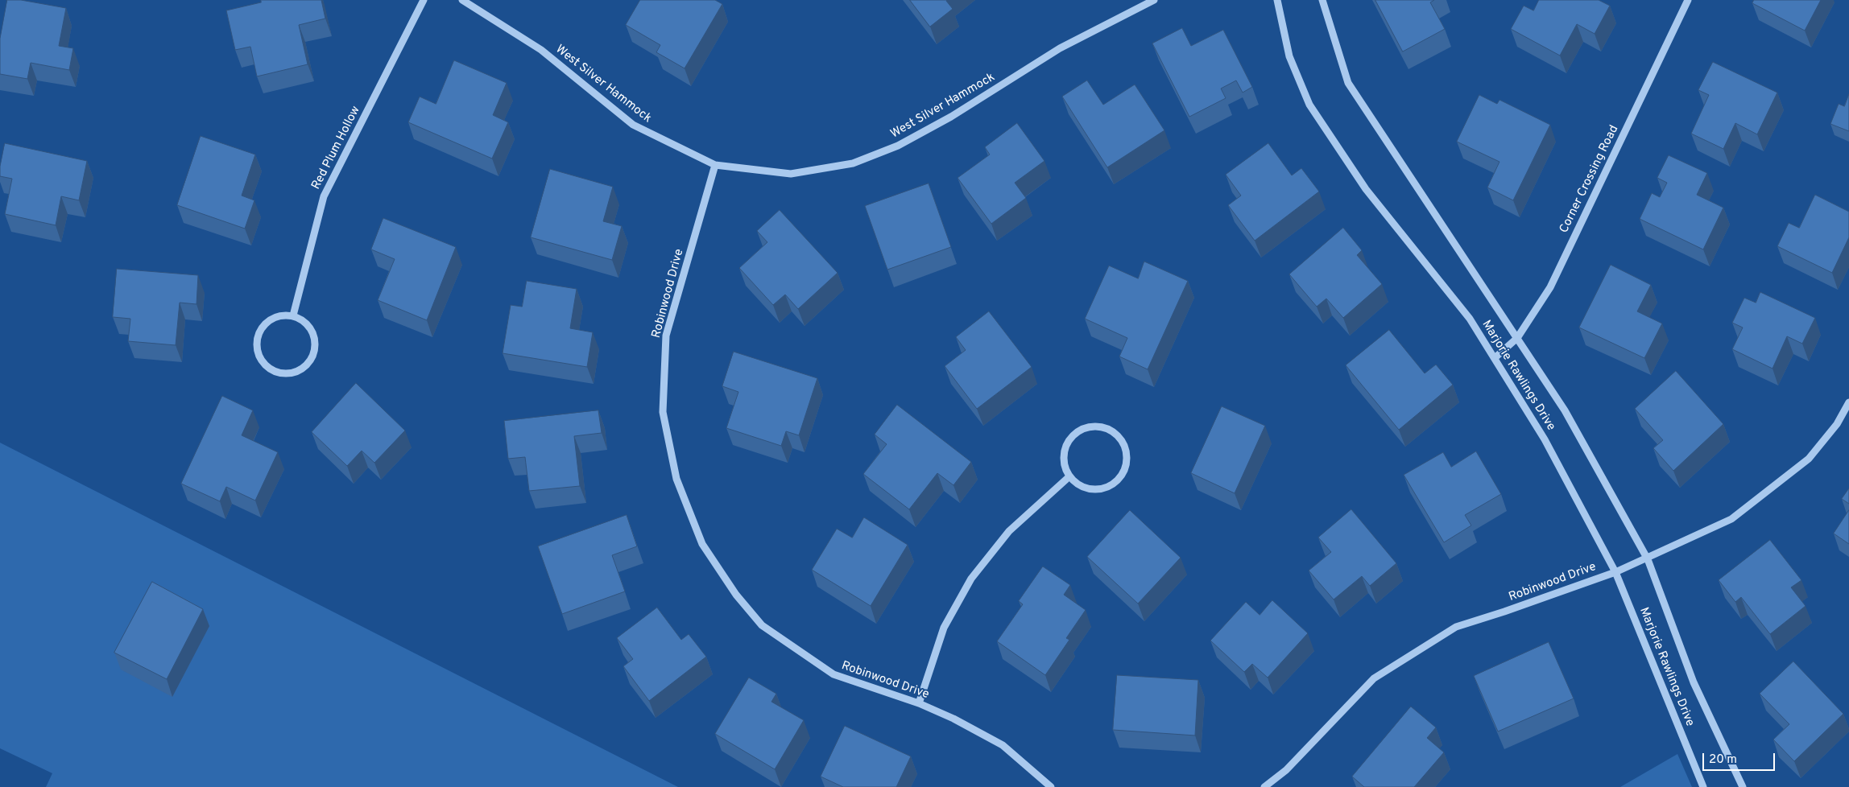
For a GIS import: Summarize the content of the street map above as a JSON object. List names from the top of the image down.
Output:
{
  "streets": {
    "street": [
      "West Silver Hammock",
      "Red Plum Hollow",
      "Corner Crossing Road",
      "Robinwood Drive",
      "Marjorie Rawlings Drive"
    ]
  },
  "crossings": [
    ["West Silver Hammock", "Robinwood Drive"],
    ["Corner Crossing Road", "Marjorie Rawlings Drive"],
    ["Robinwood Drive", "Marjorie Rawlings Drive"]
  ],
  "scale_bar": "20 m"
}
